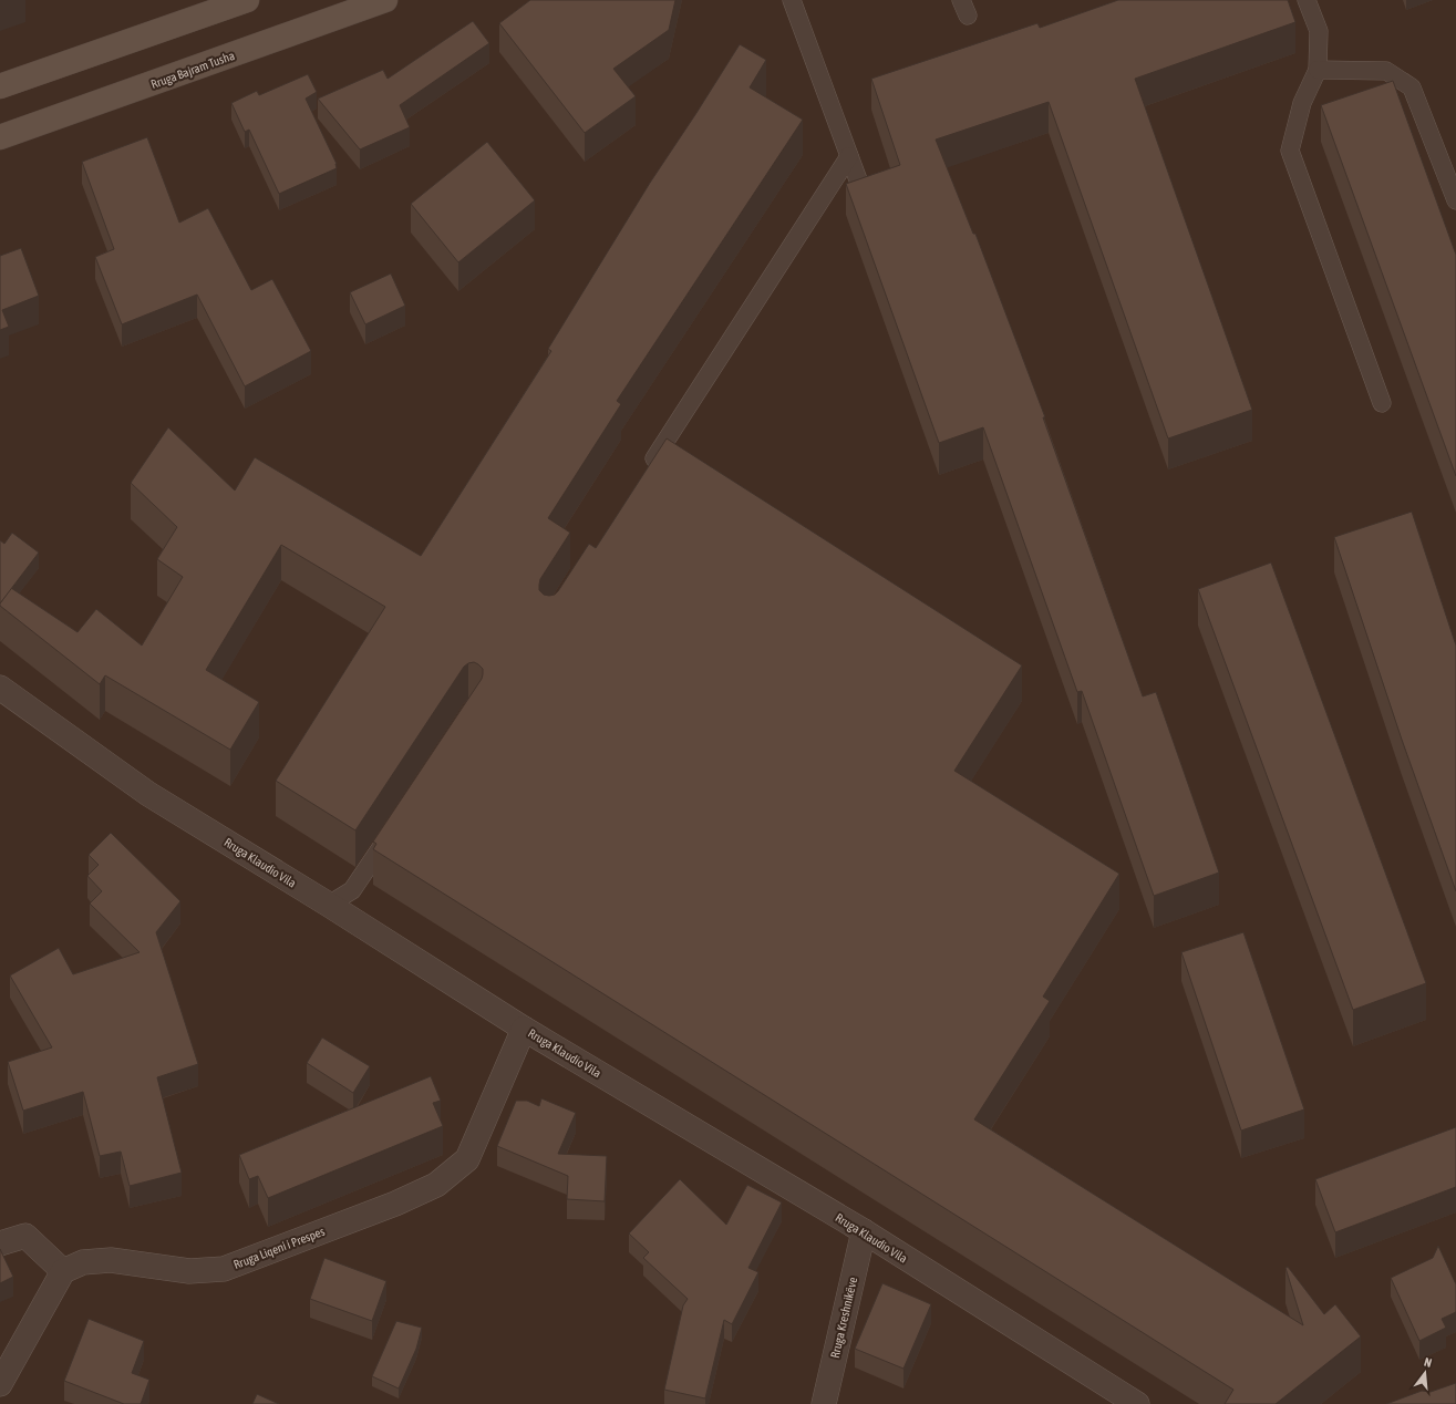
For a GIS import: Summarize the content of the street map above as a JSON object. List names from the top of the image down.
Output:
{
  "streets": {
    "main road": ["Rruga Bajram Tusha"],
    "street": ["Rruga Klaudio Vila", "Rruga Liqeni i Prespes", "Rruga Kreshnikëve"]
  },
  "crossings": [
    ["Rruga Klaudio Vila", "Rruga Liqeni i Prespes"],
    ["Rruga Klaudio Vila", "Rruga Kreshnikëve"]
  ],
  "north": "top"
}
